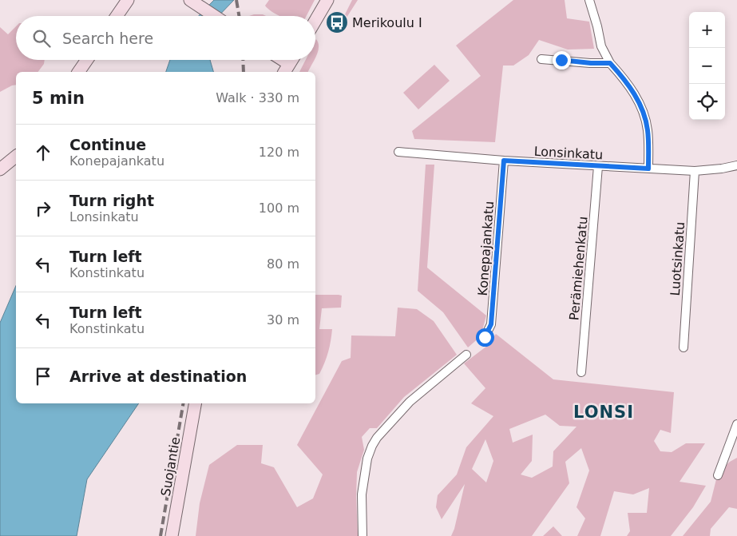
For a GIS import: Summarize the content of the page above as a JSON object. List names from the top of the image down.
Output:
{
  "streets": {
    "main road": ["Suojantie"],
    "street": [
      "Lonsinkatu",
      "Konepajankatu",
      "Luotsinkatu",
      "Perämiehenkatu"
    ]
  },
  "crossings": [
    ["Lonsinkatu", "Konepajankatu"],
    ["Lonsinkatu", "Luotsinkatu"],
    ["Lonsinkatu", "Perämiehenkatu"]
  ],
  "districts": ["LONSI"],
  "places": {
    "bus stop": ["Merikoulu I"]
  },
  "page": {
    "map_buttons": ["+", "−"],
    "search": "Search here",
    "heading": ["5 min", "Walk · 330 m"],
    "list": [
      ["Continue", "Konepajankatu", "120 m"],
      ["Turn right", "Lonsinkatu", "100 m"],
      ["Turn left", "Konstinkatu", "80 m"],
      ["Turn left", "Konstinkatu", "30 m"],
      "Arrive at destination"
    ]
  }
}
